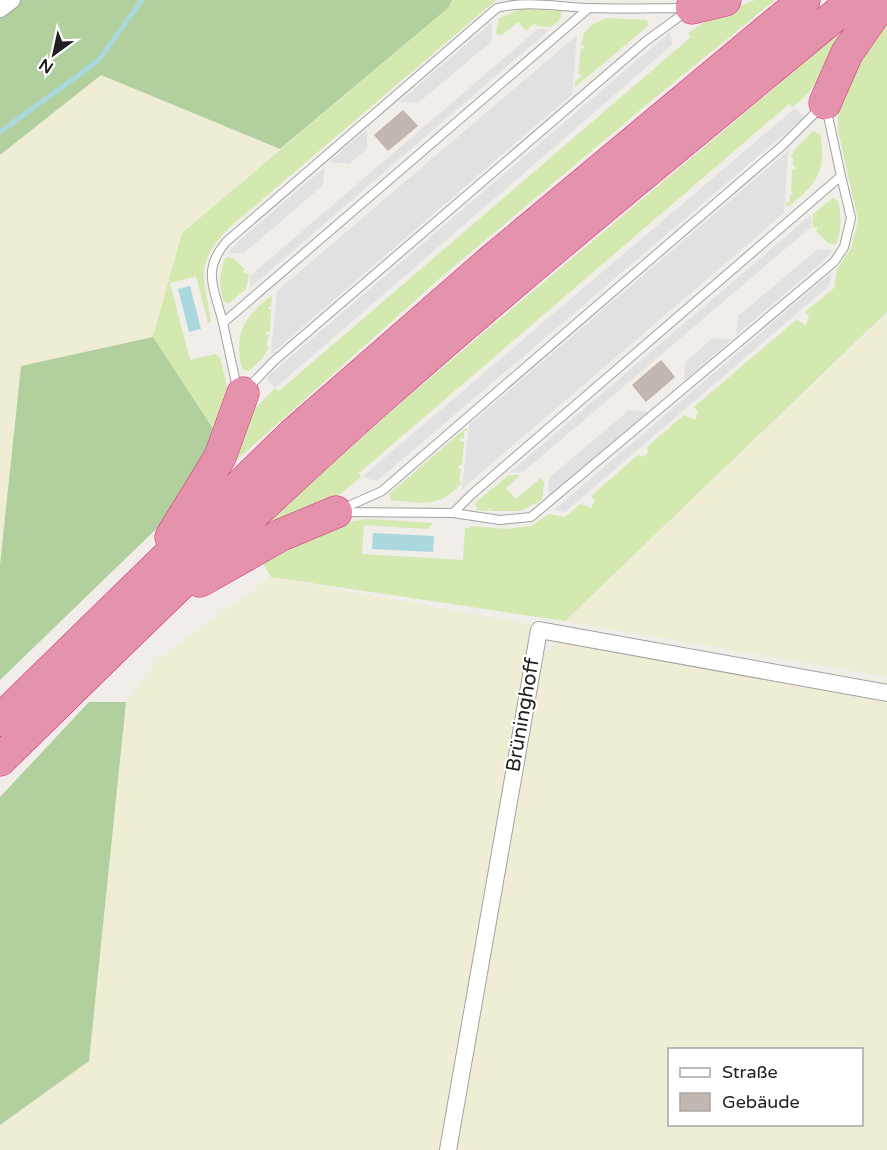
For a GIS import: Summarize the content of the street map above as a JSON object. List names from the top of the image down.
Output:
{
  "streets": {
    "street": ["Brüninghoff"]
  },
  "legend": ["Straße", "Gebäude"],
  "north": "bottom left"
}
